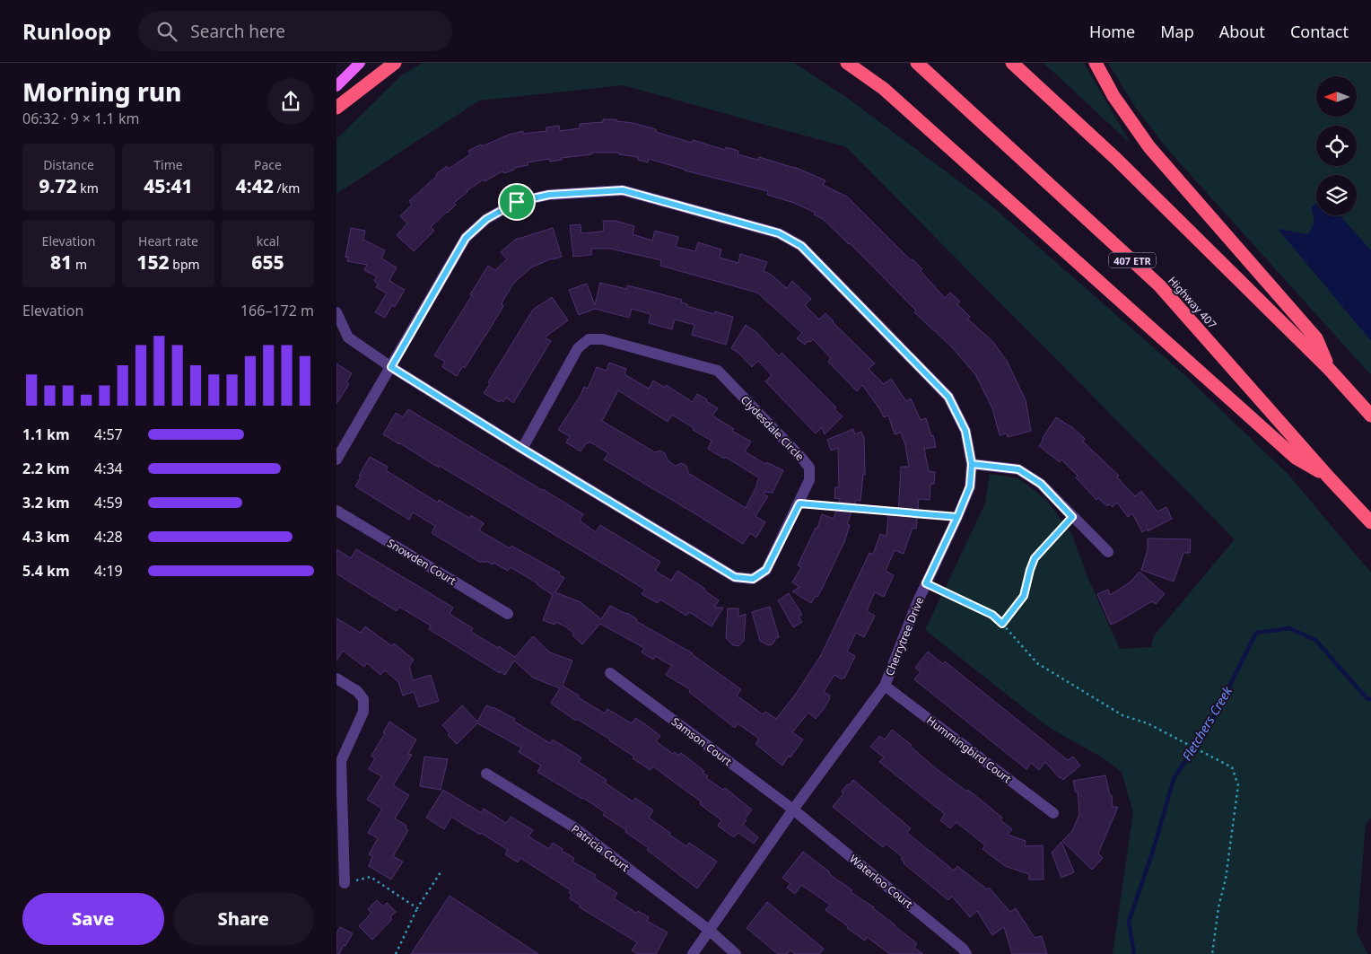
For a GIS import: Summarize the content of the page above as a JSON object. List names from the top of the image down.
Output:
{
  "streets": {
    "highway": ["407 ETR", "Highway 407"],
    "street": [
      "Clydesdale Circle",
      "Snowden Court",
      "Cherrytree Drive",
      "Samson Court",
      "Hummingbird Court",
      "Patricia Court",
      "Waterloo Court"
    ]
  },
  "crossings": [
    ["Clydesdale Circle", "Cherrytree Drive"],
    ["Cherrytree Drive", "Samson Court"],
    ["Cherrytree Drive", "Hummingbird Court"],
    ["Cherrytree Drive", "Patricia Court"],
    ["Cherrytree Drive", "Waterloo Court"],
    ["Samson Court", "Waterloo Court"]
  ],
  "water": ["Fletchers Creek"],
  "north": "left",
  "page": {
    "header": "Runloop",
    "search": "Search here",
    "nav": [
      "Home",
      "Map",
      "About",
      "Contact"
    ],
    "heading": ["Morning run", "06:32 · 9 × 1.1 km"],
    "stats": [
      ["Distance", "9.72 km"],
      ["Time", "45:41"],
      ["Pace", "4:42 /km"],
      ["Elevation", "81 m"],
      ["Heart rate", "152 bpm"],
      ["kcal", "655"]
    ],
    "chart": ["Elevation", "166–172 m"],
    "list": [
      {
        "name": "1.1 km",
        "note": "4:57"
      },
      {
        "name": "2.2 km",
        "note": "4:34"
      },
      {
        "name": "3.2 km",
        "note": "4:59"
      },
      {
        "name": "4.3 km",
        "note": "4:28"
      },
      {
        "name": "5.4 km",
        "note": "4:19"
      }
    ],
    "buttons": ["Save", "Share"]
  }
}
